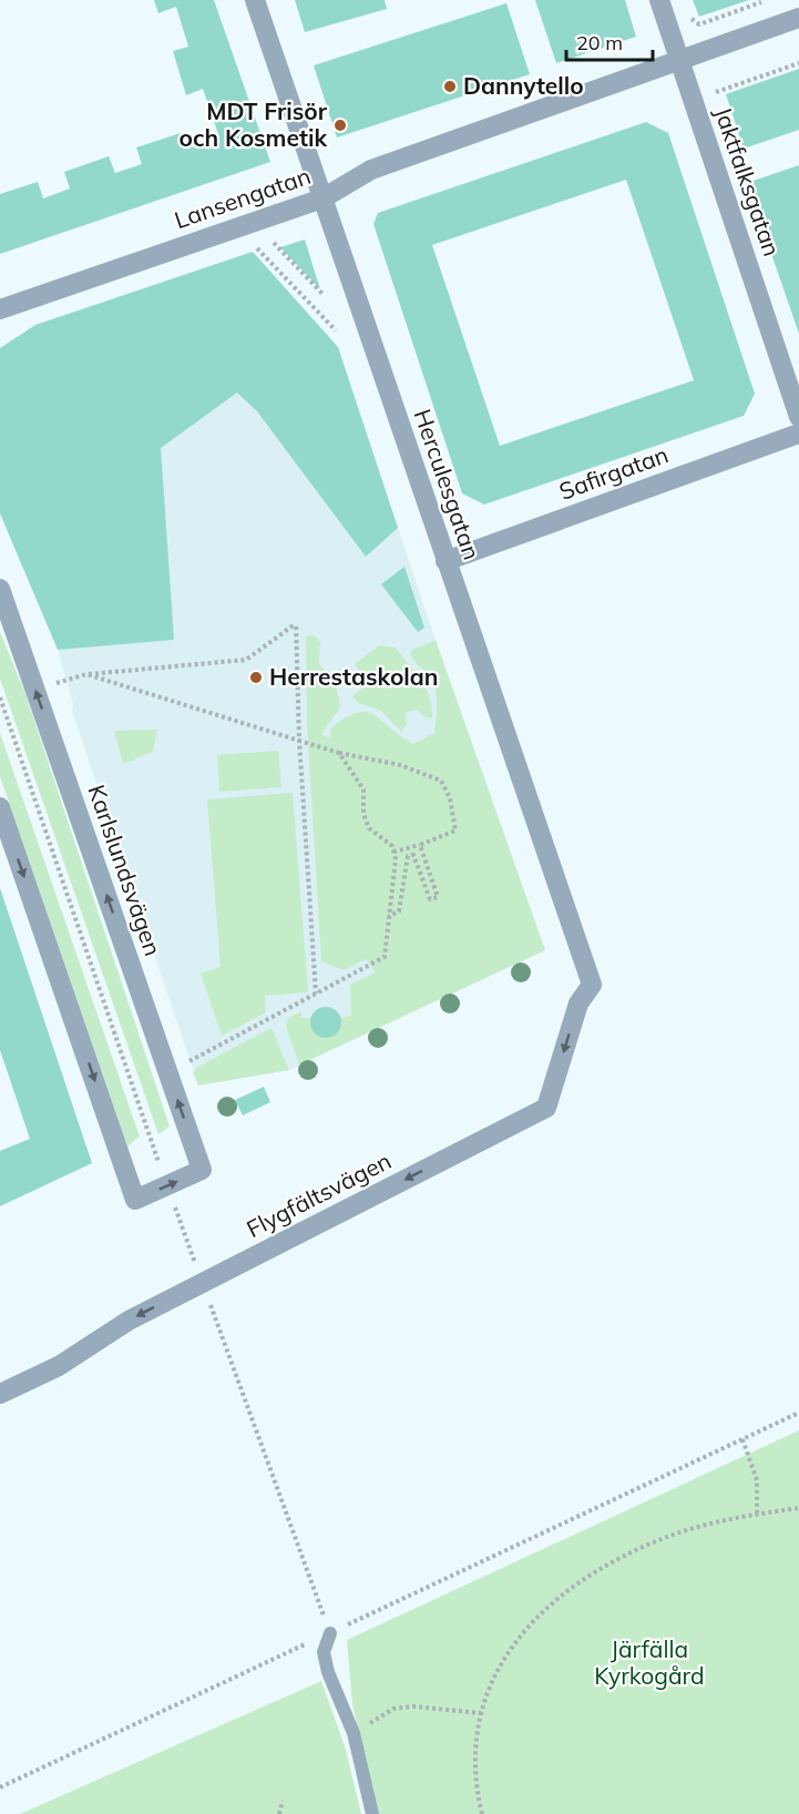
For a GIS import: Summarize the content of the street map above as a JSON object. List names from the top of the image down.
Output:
{
  "streets": {
    "street": [
      "Jaktfalksgatan",
      "Lansengatan",
      "Safirgatan",
      "Herculesgatan",
      "Karlslundsvägen",
      "Flygfältsvägen"
    ]
  },
  "crossings": [
    ["Jaktfalksgatan", "Lansengatan"],
    ["Lansengatan", "Herculesgatan"],
    ["Safirgatan", "Herculesgatan"],
    ["Herculesgatan", "Flygfältsvägen"]
  ],
  "one_way": ["Flygfältsvägen"],
  "parks": ["Järfälla Kyrkogård"],
  "places": ["Dannytello", "MDT Frisör och Kosmetik", "Herrestaskolan"],
  "scale_bar": "20 m"
}
